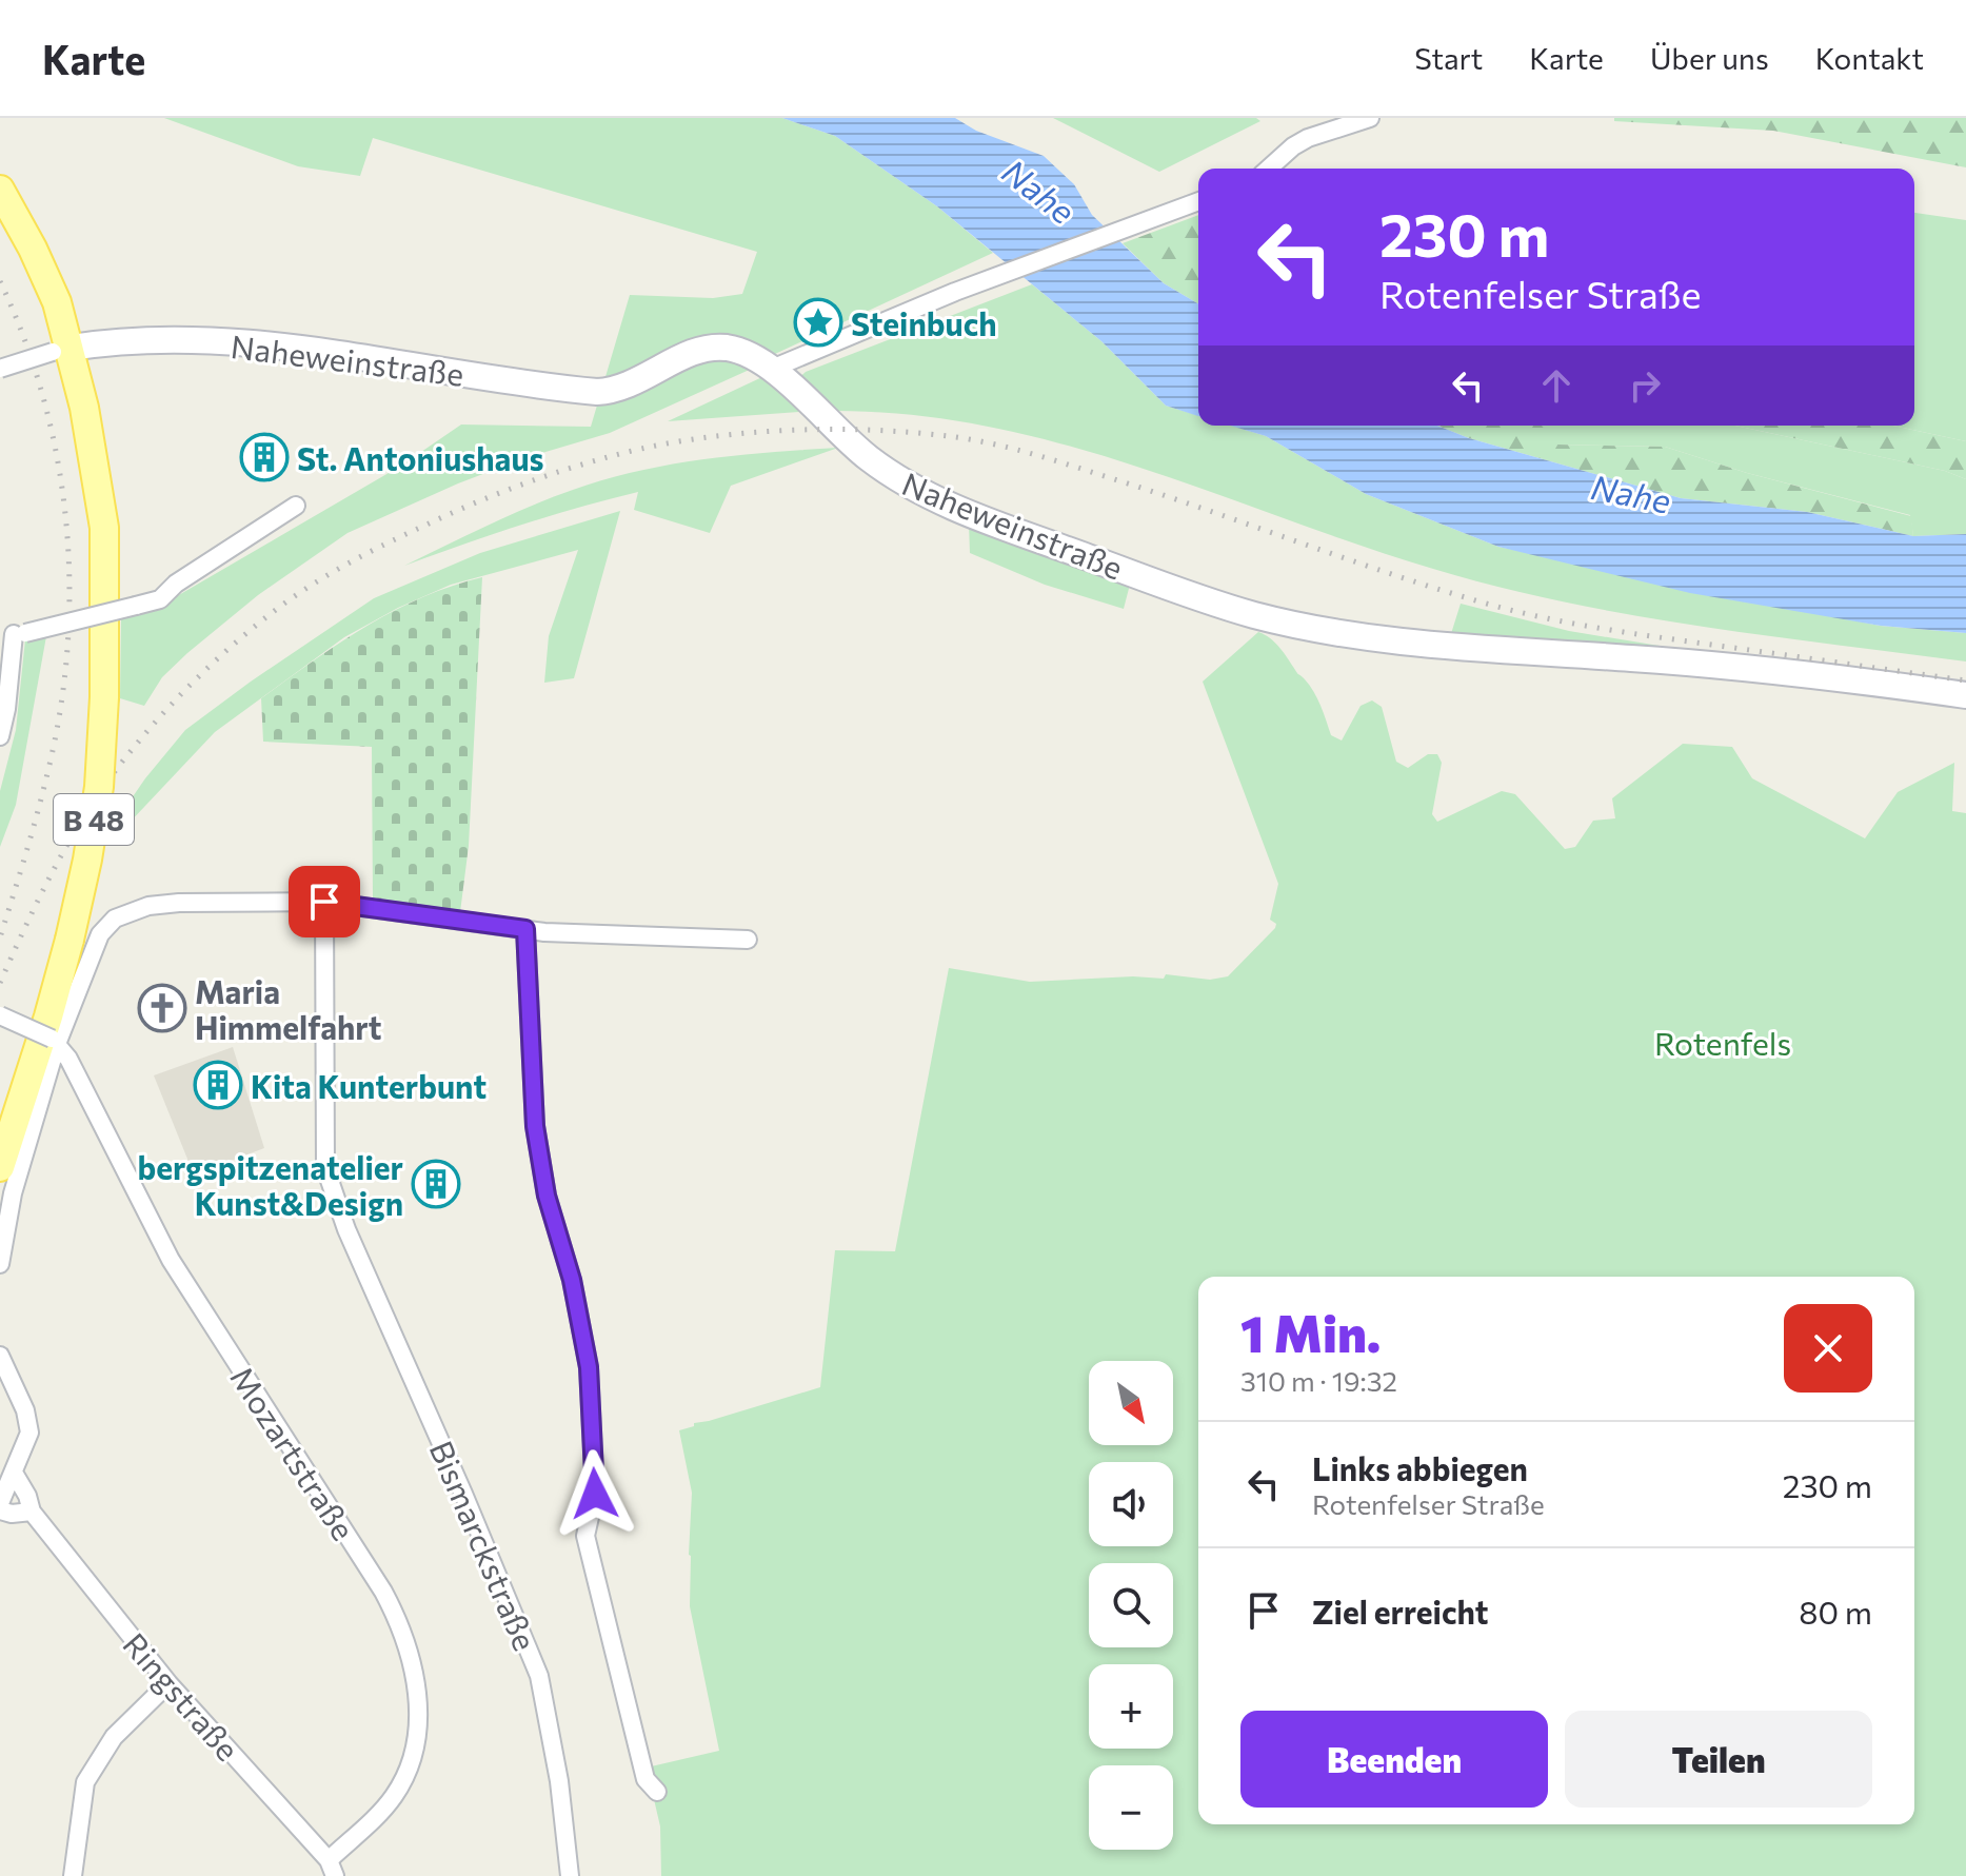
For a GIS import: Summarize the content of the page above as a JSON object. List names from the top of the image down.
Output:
{
  "streets": {
    "main road": ["Naheweinstraße", "B 48"],
    "street": ["Mozartstraße", "Bismarckstraße", "Ringstraße"]
  },
  "crossings": [
    ["Naheweinstraße", "B 48"],
    ["Mozartstraße", "Ringstraße"]
  ],
  "water": ["Nahe"],
  "parks": ["Rotenfels"],
  "places": {
    "place": ["Steinbuch"],
    "building": ["St. Antoniushaus", "Kita Kunterbunt", "bergspitzenatelier Kunst&Design"],
    "church": ["Maria Himmelfahrt"]
  },
  "north": "bottom right",
  "page": {
    "header": "Karte",
    "nav": [
      "Start",
      "Karte",
      "Über uns",
      "Kontakt"
    ],
    "turn": ["230 m", "Rotenfelser Straße"],
    "heading": ["1 Min.", "310 m · 19:32"],
    "map_buttons": ["+", "−"],
    "list": [
      {
        "name": "Links abbiegen",
        "note": "Rotenfelser Straße",
        "value": "230 m"
      },
      {
        "name": "Ziel erreicht",
        "value": "80 m"
      }
    ],
    "buttons": ["Beenden", "Teilen"]
  }
}
